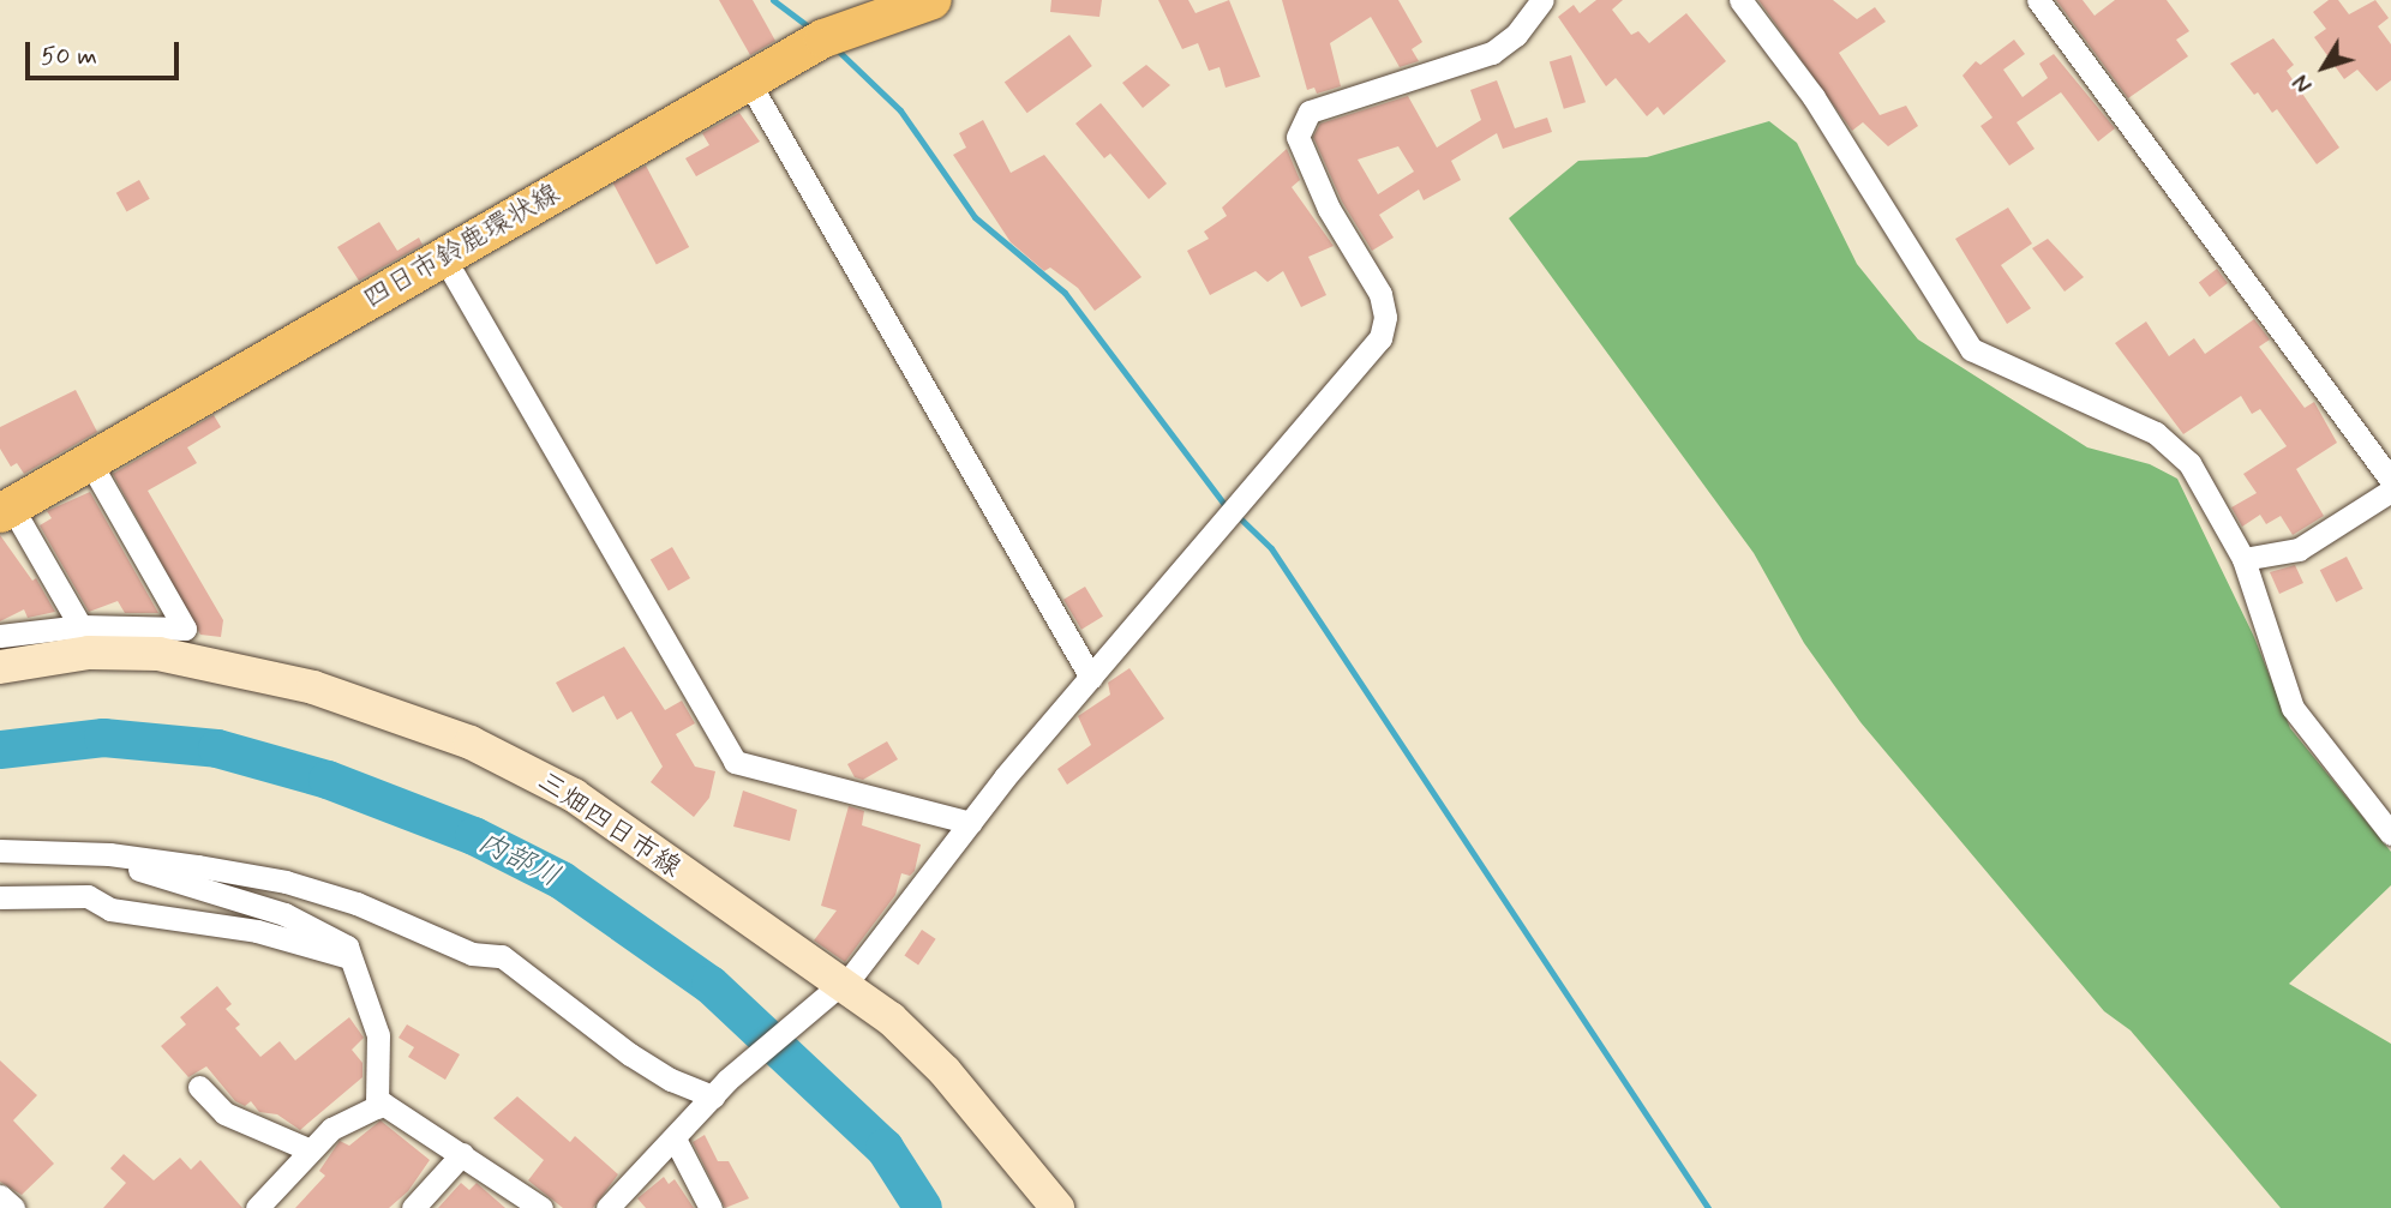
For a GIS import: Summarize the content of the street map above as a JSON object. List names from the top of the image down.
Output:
{
  "streets": {
    "main road": ["四日市鈴鹿環状線", "三畑四日市線"]
  },
  "water": ["内部川"],
  "scale_bar": "50 m",
  "north": "bottom left"
}
